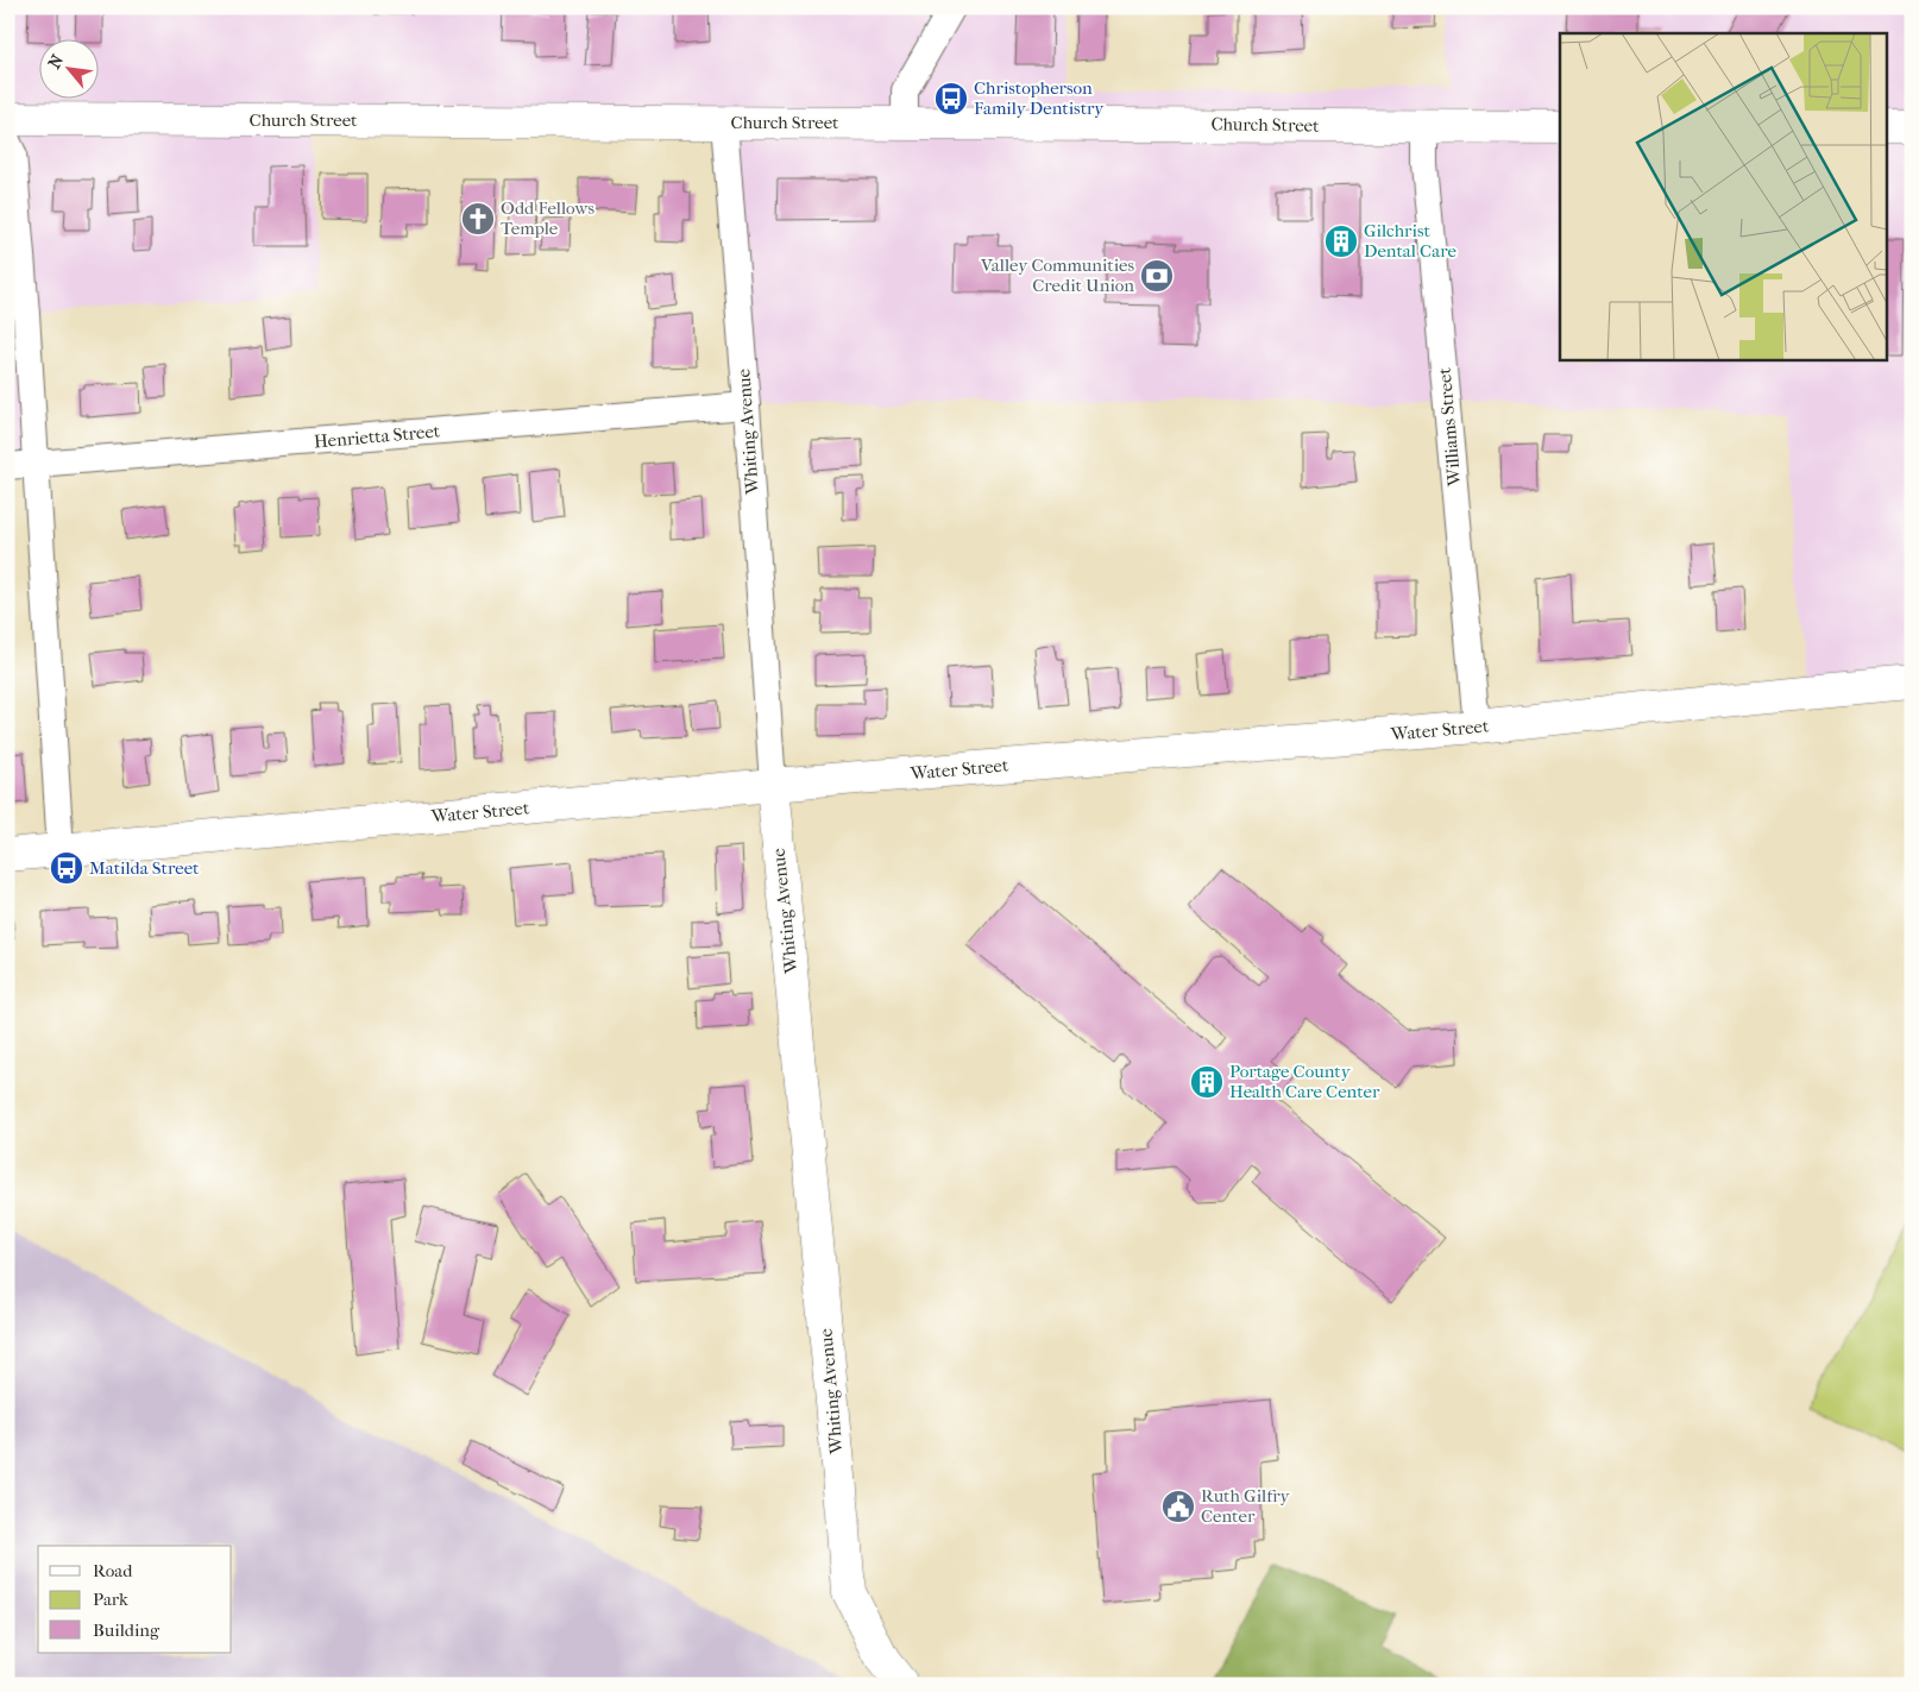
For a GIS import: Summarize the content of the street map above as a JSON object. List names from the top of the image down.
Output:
{
  "streets": {
    "street": [
      "Church Street",
      "Williams Street",
      "Whiting Avenue",
      "Henrietta Street",
      "Water Street"
    ]
  },
  "crossings": [
    ["Church Street", "Williams Street"],
    ["Church Street", "Whiting Avenue"],
    ["Williams Street", "Water Street"],
    ["Whiting Avenue", "Henrietta Street"],
    ["Whiting Avenue", "Water Street"]
  ],
  "places": {
    "bus stop": ["Christopherson Family Dentistry", "Matilda Street"],
    "church": ["Odd Fellows Temple"],
    "building": ["Gilchrist Dental Care", "Portage County Health Care Center"],
    "bank": ["Valley Communities Credit Union"],
    "public building": ["Ruth Gilfry Center"]
  },
  "legend": ["Road", "Park", "Building"],
  "north": "top left"
}
